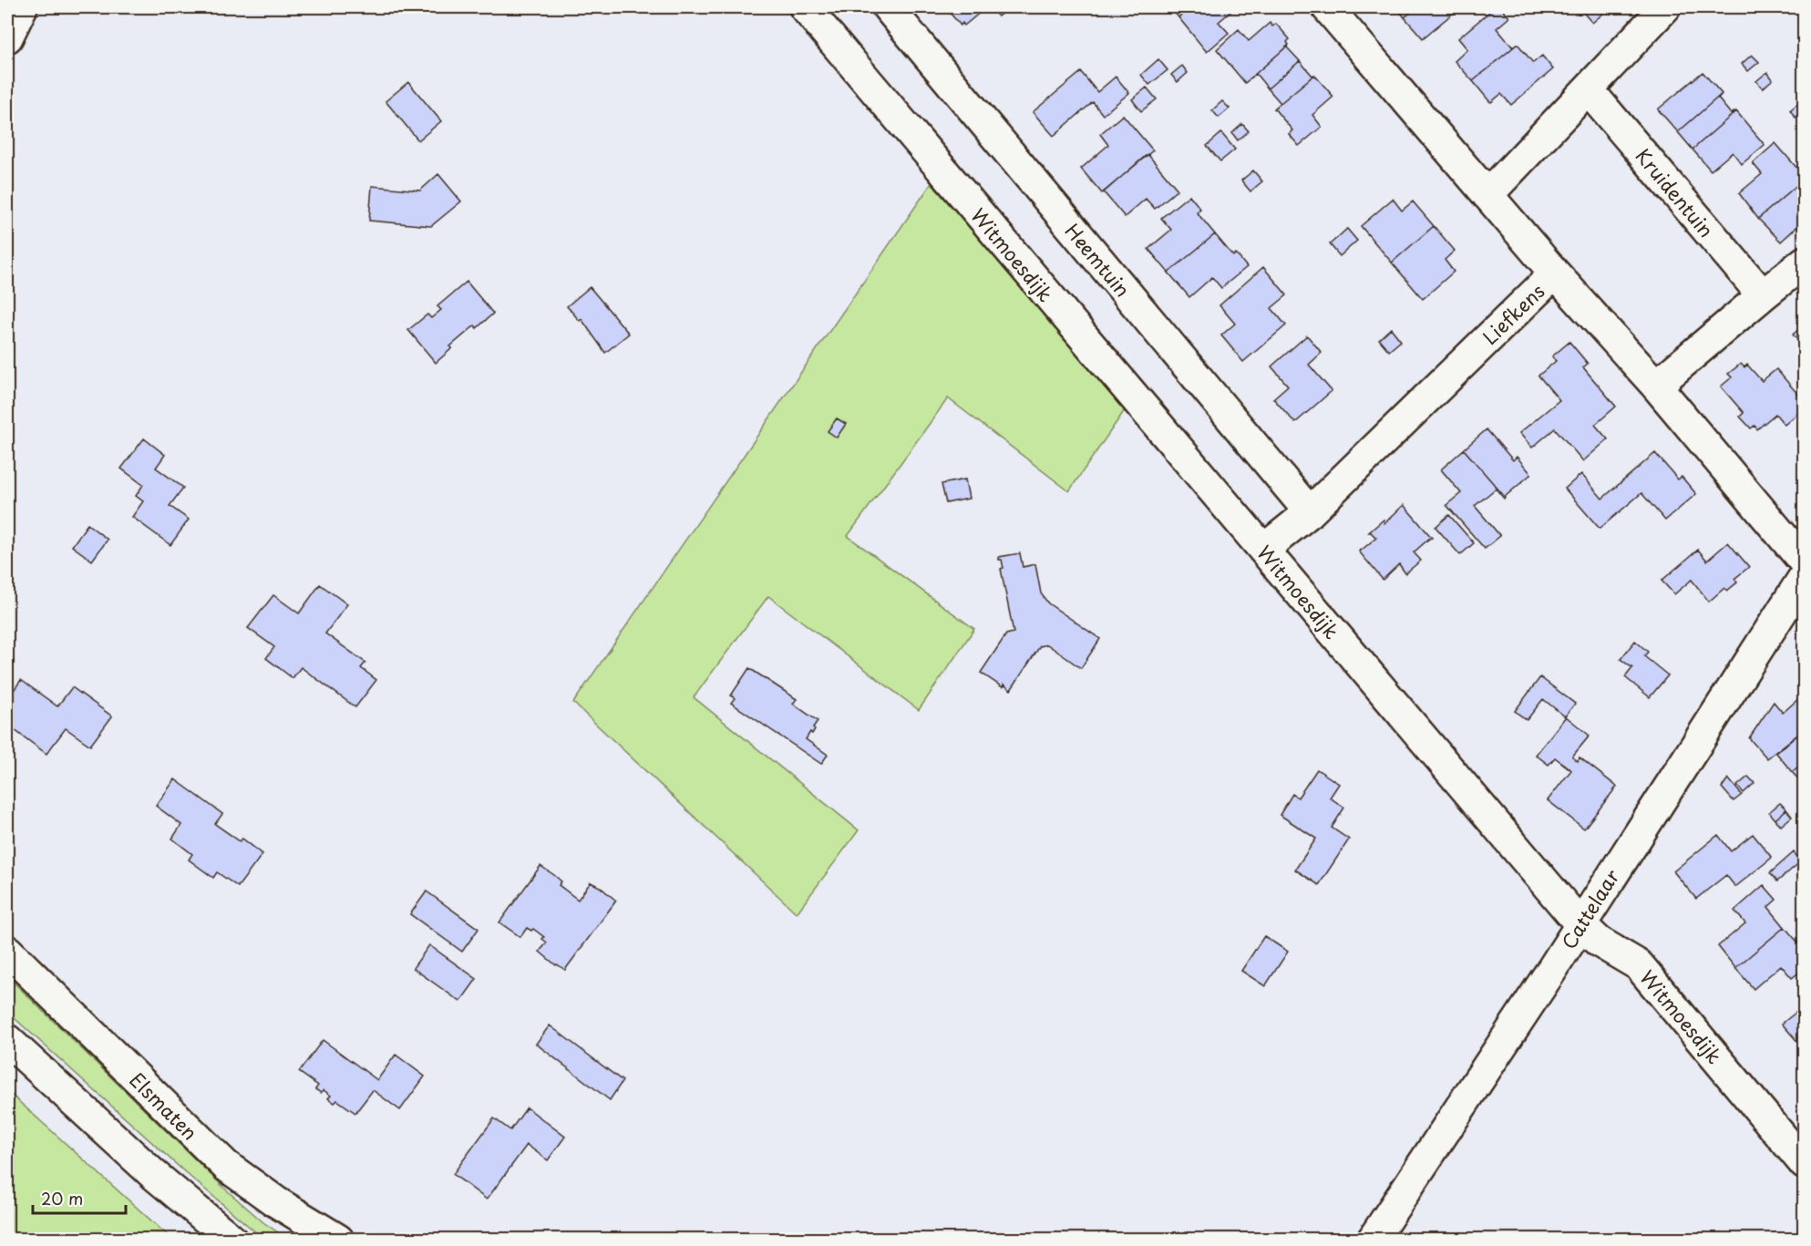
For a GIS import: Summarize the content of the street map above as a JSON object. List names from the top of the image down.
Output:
{
  "streets": {
    "street": [
      "Kruidentuin",
      "Witmoesdijk",
      "Heemtuin",
      "Liefkens",
      "Cattelaar",
      "Elsmaten"
    ]
  },
  "crossings": [
    ["Witmoesdijk", "Liefkens"],
    ["Witmoesdijk", "Cattelaar"],
    ["Heemtuin", "Liefkens"]
  ],
  "scale_bar": "20 m"
}
